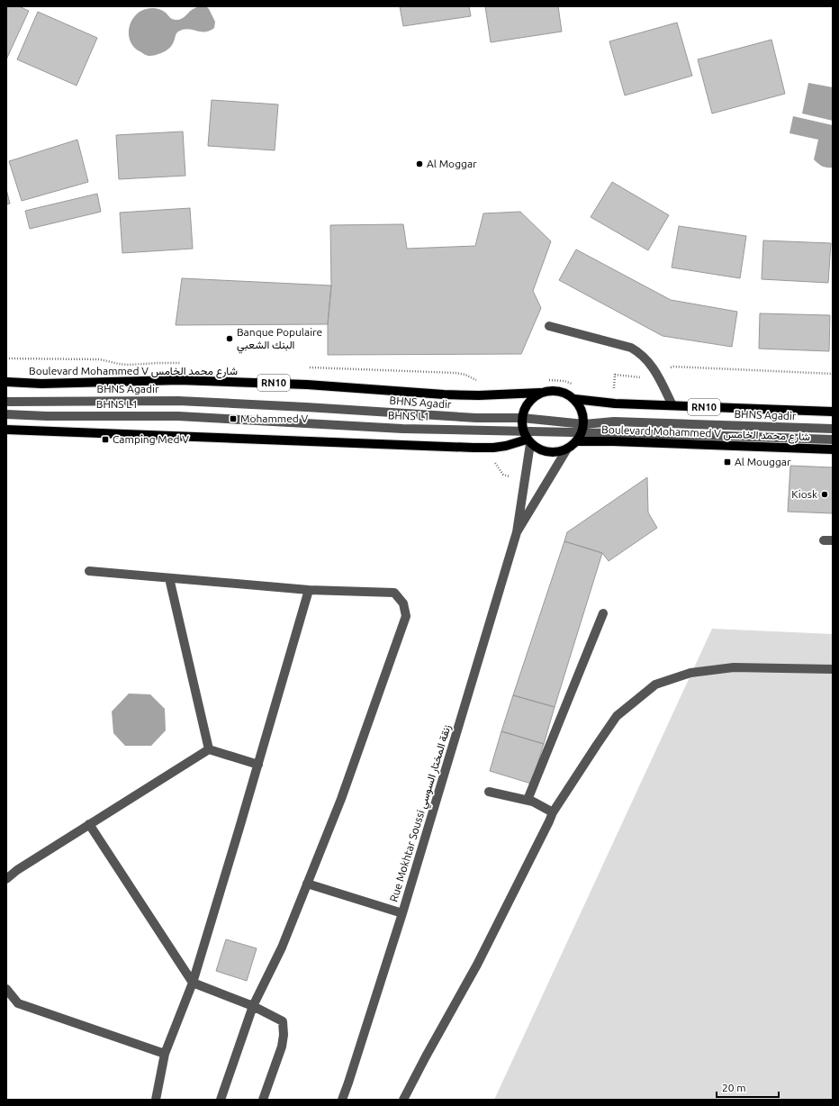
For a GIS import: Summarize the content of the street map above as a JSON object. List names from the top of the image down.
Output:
{
  "streets": {
    "main road": ["Boulevard Mohammed V شارع محمد الخامس", "RN10"],
    "street": ["BHNS Agadir", "BHNS L1", "Rue Mokhtar Soussi زنقة المختار السوسي"]
  },
  "crossings": [
    ["Boulevard Mohammed V شارع محمد الخامس", "RN10"],
    ["BHNS Agadir", "BHNS L1"]
  ],
  "places": {
    "other": ["Al Moggar", "Banque Populaire البنك الشعبي", "Kiosk"],
    "transit": ["Mohammed V", "Camping Med V", "Al Mouggar"]
  },
  "scale_bar": "20 m"
}
